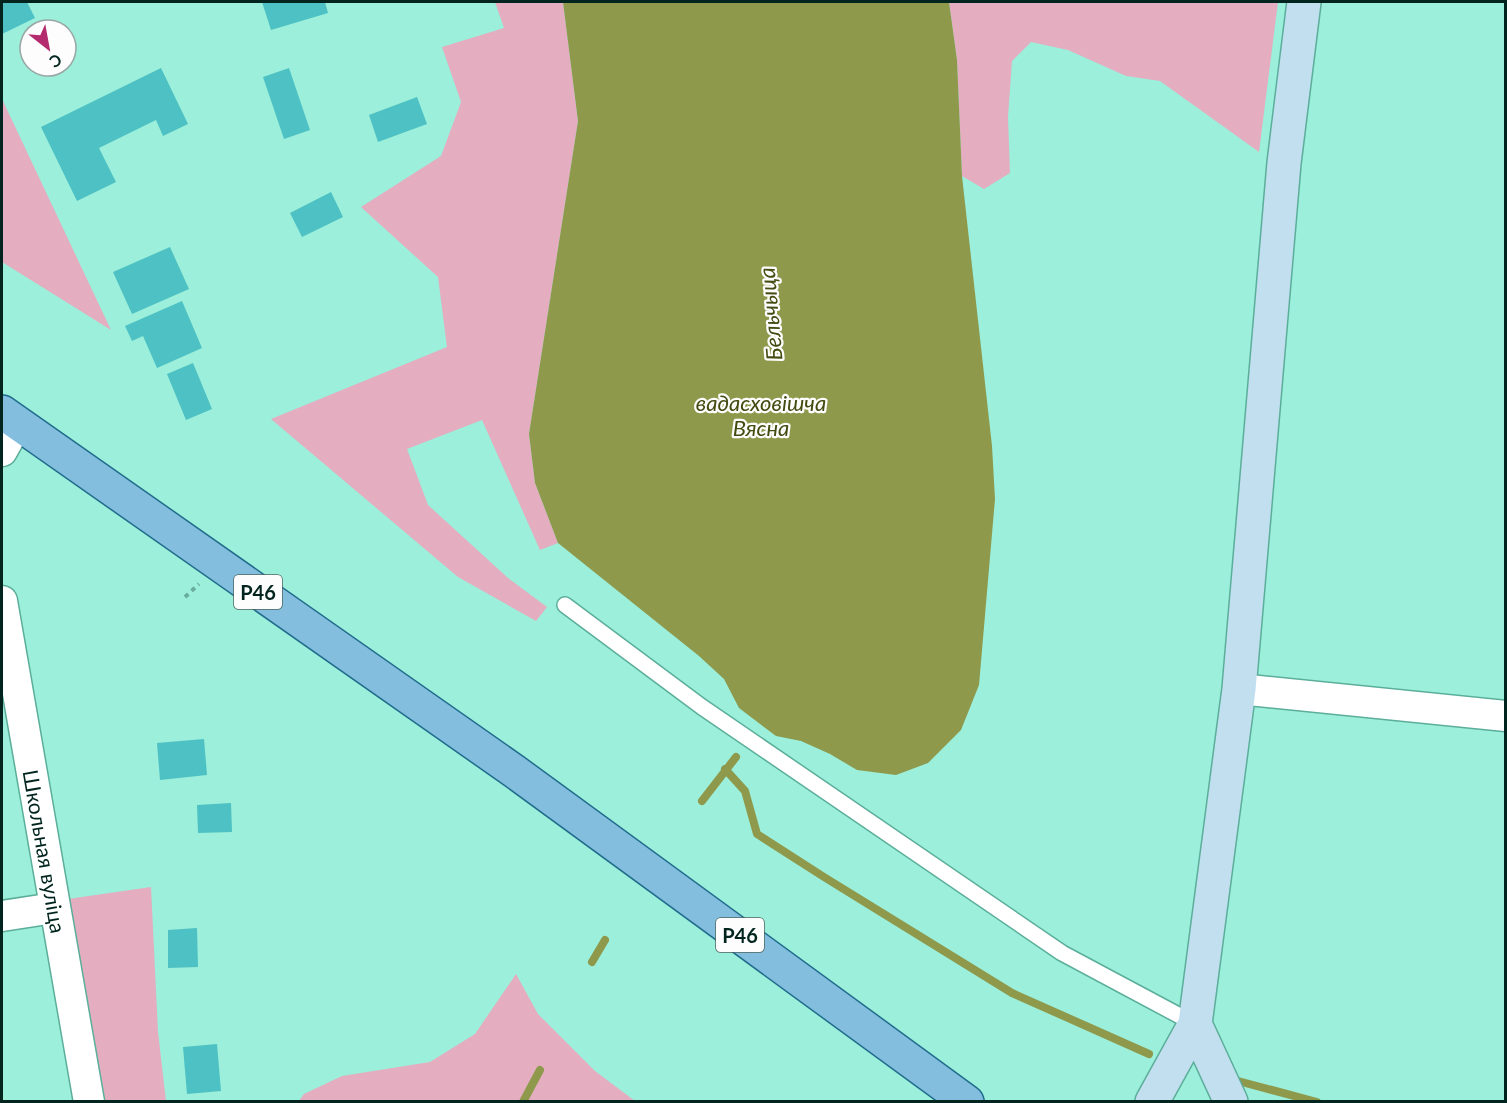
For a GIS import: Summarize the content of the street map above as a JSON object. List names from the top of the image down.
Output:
{
  "streets": {
    "main road": ["Р46"],
    "street": ["Школьная вуліца"]
  },
  "water": ["Бельчыца", "вадасховішча Вясна"],
  "north": "bottom right"
}
